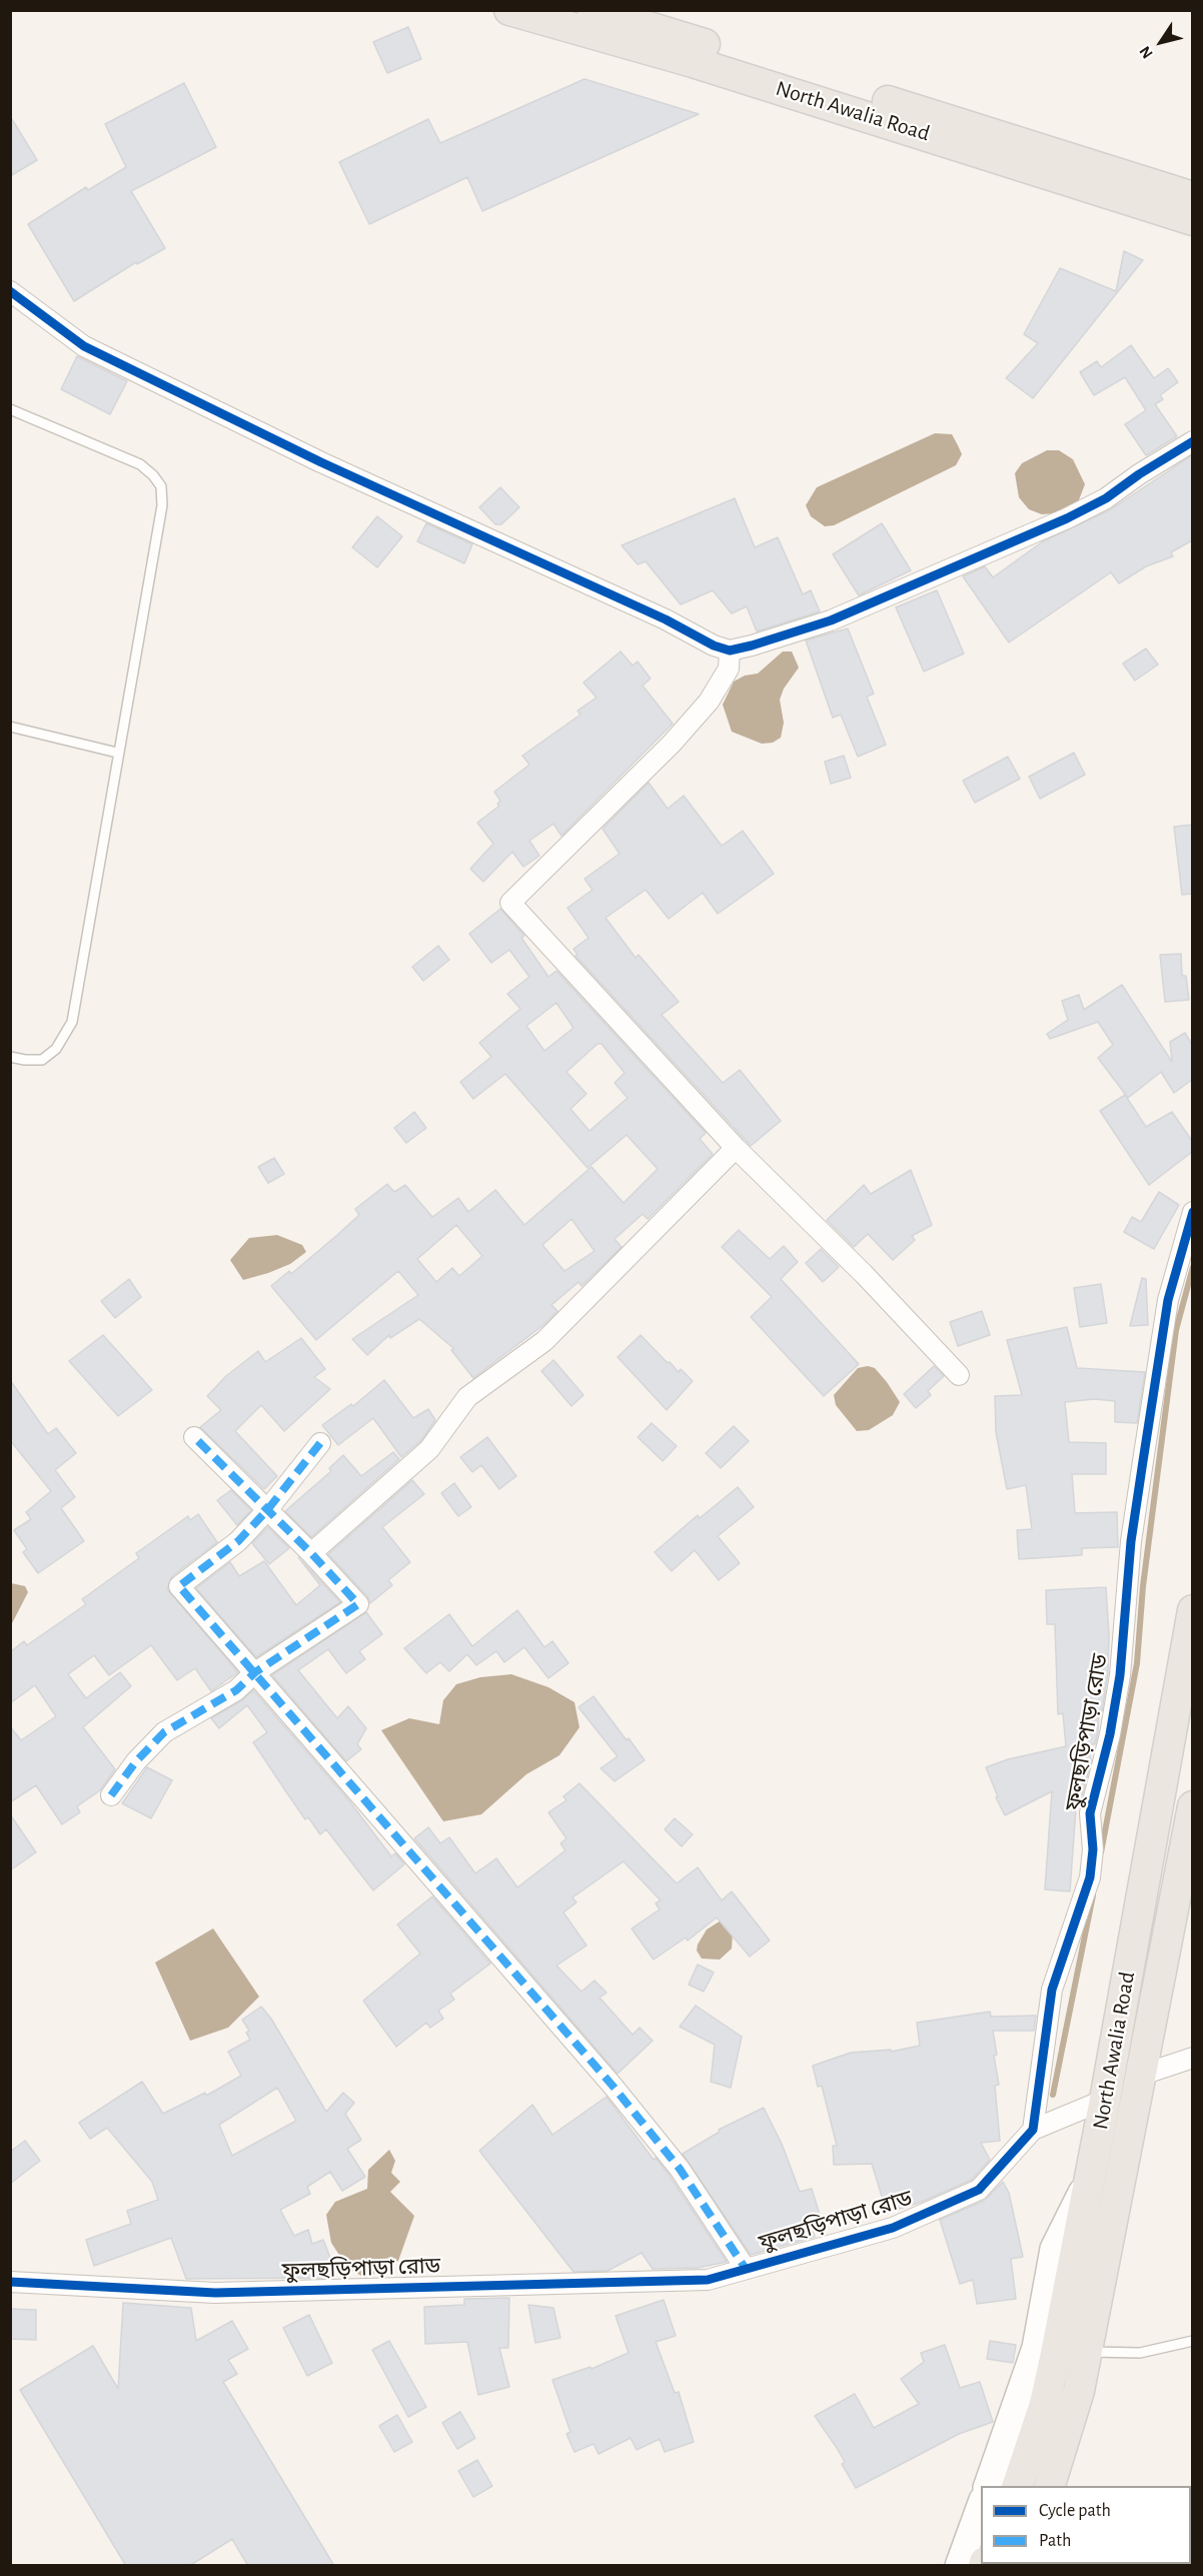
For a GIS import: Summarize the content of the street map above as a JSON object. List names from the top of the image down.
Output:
{
  "streets": {
    "main road": ["North Awalia Road"],
    "street": ["ফুলছড়িপাড়া রোড"]
  },
  "legend": ["Cycle path", "Path"],
  "north": "bottom left"
}
